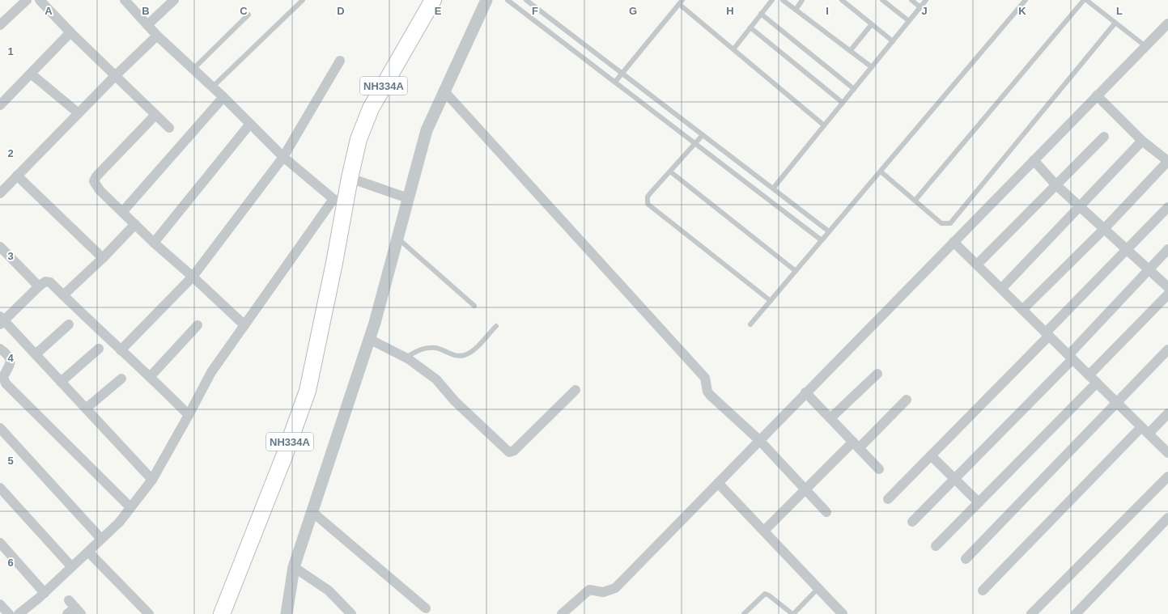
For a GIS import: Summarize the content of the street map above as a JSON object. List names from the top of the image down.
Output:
{
  "streets": {
    "highway": ["NH334A"]
  },
  "grid": {
    "columns": [
      "A",
      "B",
      "C",
      "D",
      "E",
      "F",
      "G",
      "H",
      "I",
      "J",
      "K",
      "L"
    ],
    "rows": [
      "1",
      "2",
      "3",
      "4",
      "5",
      "6"
    ]
  }
}
